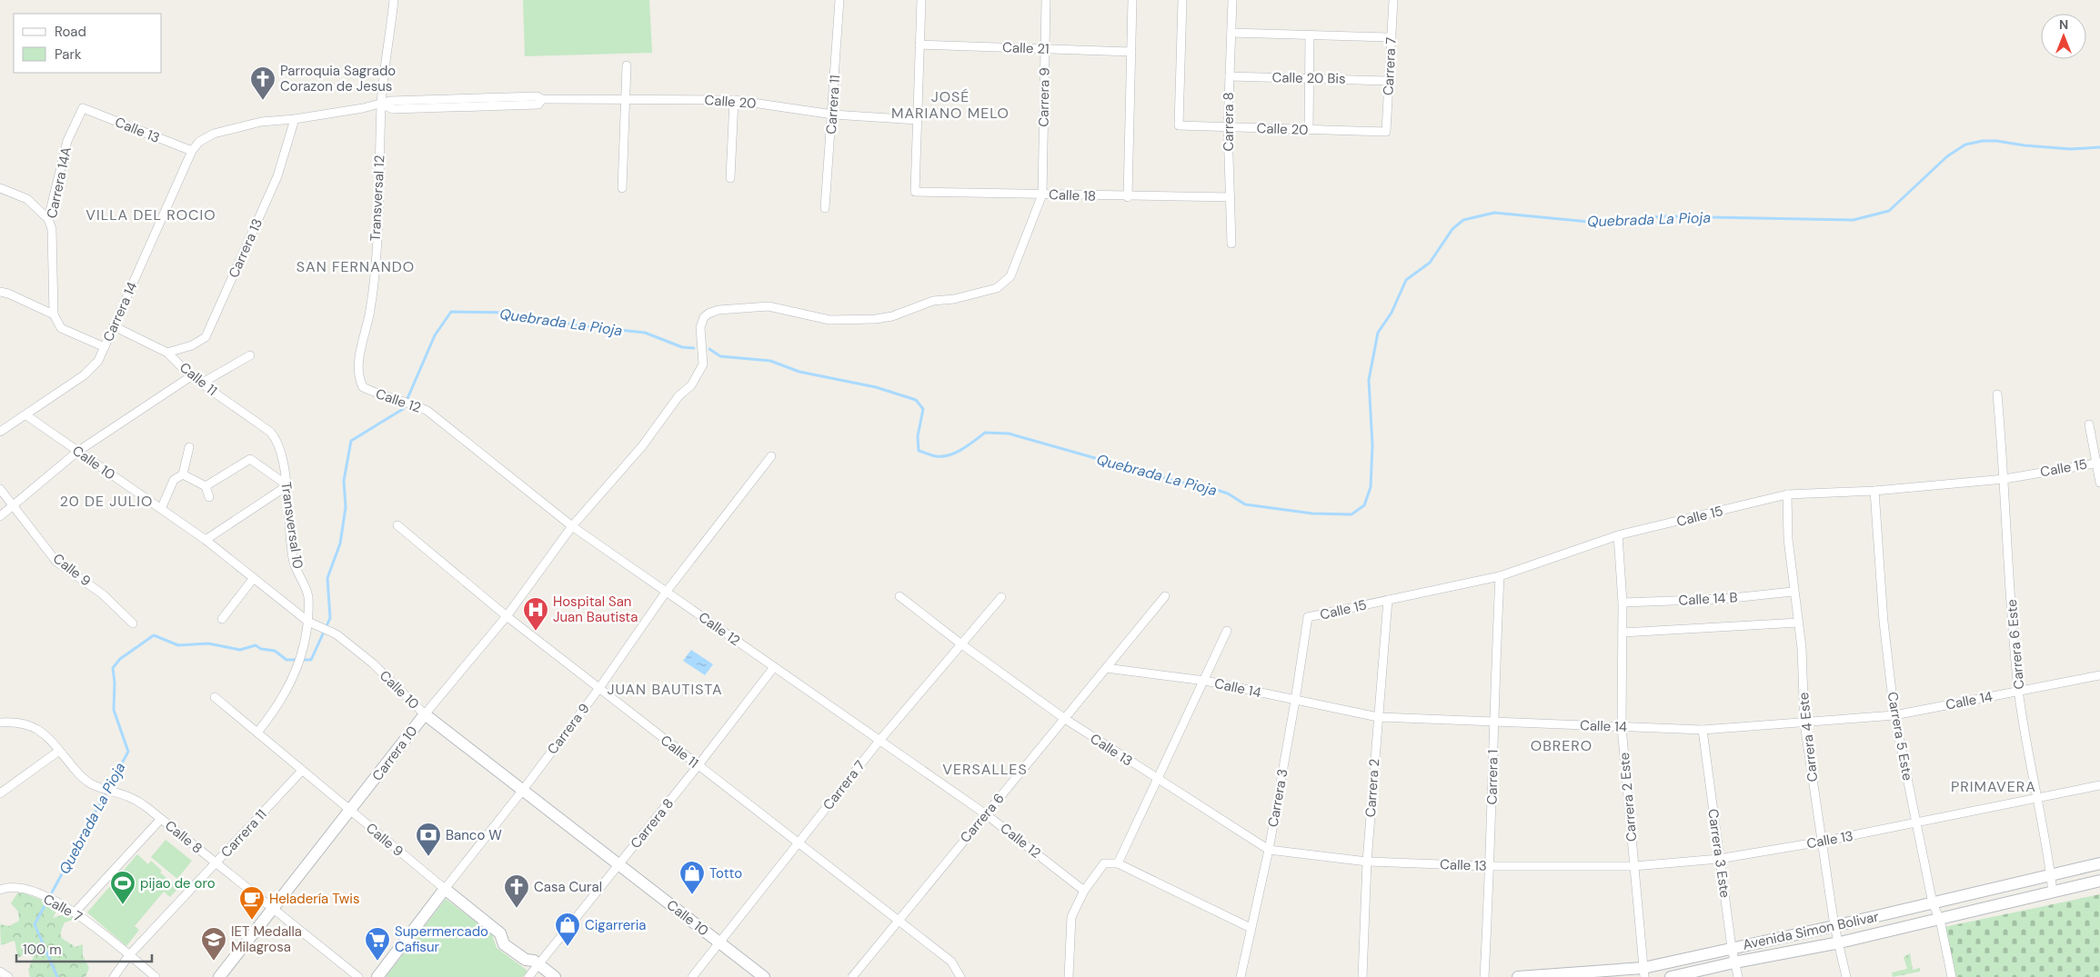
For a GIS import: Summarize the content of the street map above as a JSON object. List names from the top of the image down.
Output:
{
  "streets": {
    "main road": [
      "Carrera 9",
      "Calle 10",
      "Calle 9",
      "Carrera 10",
      "Avenida Simon Bolivar"
    ],
    "street": [
      "Calle 21",
      "Carrera 7",
      "Calle 20 Bis",
      "Calle 20",
      "Carrera 11",
      "Carrera 8",
      "Calle 13",
      "Carrera 14A",
      "Calle 18",
      "Transversal 12",
      "Carrera 13",
      "Carrera 14",
      "Calle 11",
      "Calle 12",
      "Calle 15",
      "Transversal 10",
      "Calle 14 B",
      "Carrera 6 Este",
      "Calle 14",
      "Carrera 5 Este",
      "Carrera 4 Este",
      "Carrera 1",
      "Carrera 2",
      "Carrera 2 Este",
      "Carrera 3",
      "Carrera 6",
      "Calle 8",
      "Carrera 3 Este",
      "Calle 7"
    ]
  },
  "crossings": [
    ["Calle 21", "Carrera 9"],
    ["Carrera 7", "Calle 20 Bis"],
    ["Carrera 7", "Calle 20"],
    ["Carrera 7", "Calle 13"],
    ["Carrera 7", "Calle 11"],
    ["Carrera 7", "Calle 12"],
    ["Carrera 7", "Calle 10"],
    ["Calle 20 Bis", "Carrera 8"],
    ["Carrera 9", "Calle 18"],
    ["Carrera 9", "Calle 11"],
    ["Carrera 9", "Calle 12"],
    ["Carrera 9", "Calle 10"],
    ["Carrera 9", "Calle 9"],
    ["Carrera 9", "Carrera 10"],
    ["Calle 20", "Carrera 11"],
    ["Calle 20", "Carrera 8"],
    ["Calle 20", "Calle 13"],
    ["Calle 20", "Calle 18"],
    ["Calle 20", "Transversal 12"],
    ["Calle 20", "Carrera 13"],
    ["Calle 20", "Carrera 14"],
    ["Carrera 11", "Calle 9"],
    ["Carrera 11", "Calle 8"],
    ["Carrera 11", "Calle 7"],
    ["Carrera 8", "Calle 18"],
    ["Carrera 8", "Calle 11"],
    ["Carrera 8", "Calle 12"],
    ["Carrera 8", "Calle 10"],
    ["Carrera 8", "Calle 9"],
    ["Calle 13", "Carrera 14A"],
    ["Calle 13", "Carrera 14"],
    ["Calle 13", "Carrera 6 Este"],
    ["Calle 13", "Carrera 5 Este"],
    ["Calle 13", "Carrera 4 Este"],
    ["Calle 13", "Carrera 1"],
    ["Calle 13", "Carrera 2"],
    ["Calle 13", "Carrera 2 Este"],
    ["Calle 13", "Carrera 3"],
    ["Calle 13", "Carrera 6"],
    ["Calle 13", "Carrera 3 Este"],
    ["Calle 18", "Carrera 10"],
    ["Transversal 12", "Calle 12"],
    ["Carrera 13", "Calle 11"],
    ["Carrera 14", "Calle 11"],
    ["Carrera 14", "Calle 10"],
    ["Calle 11", "Transversal 10"],
    ["Calle 11", "Carrera 10"],
    ["Calle 11", "Carrera 6"],
    ["Calle 12", "Carrera 10"],
    ["Calle 12", "Carrera 6"],
    ["Calle 10", "Transversal 10"],
    ["Calle 10", "Carrera 10"],
    ["Calle 15", "Carrera 6 Este"],
    ["Calle 15", "Carrera 5 Este"],
    ["Calle 15", "Carrera 4 Este"],
    ["Calle 15", "Carrera 1"],
    ["Calle 15", "Carrera 2"],
    ["Calle 15", "Carrera 2 Este"],
    ["Calle 15", "Carrera 3"],
    ["Transversal 10", "Calle 9"],
    ["Calle 9", "Carrera 10"],
    ["Calle 14 B", "Carrera 4 Este"],
    ["Calle 14 B", "Carrera 2 Este"],
    ["Carrera 6 Este", "Calle 14"],
    ["Carrera 6 Este", "Avenida Simon Bolivar"],
    ["Calle 14", "Carrera 5 Este"],
    ["Calle 14", "Carrera 4 Este"],
    ["Calle 14", "Carrera 1"],
    ["Calle 14", "Carrera 2"],
    ["Calle 14", "Carrera 2 Este"],
    ["Calle 14", "Carrera 3"],
    ["Calle 14", "Carrera 6"],
    ["Calle 14", "Carrera 3 Este"],
    ["Carrera 5 Este", "Avenida Simon Bolivar"],
    ["Carrera 4 Este", "Avenida Simon Bolivar"],
    ["Carrera 10", "Calle 8"],
    ["Carrera 2 Este", "Avenida Simon Bolivar"],
    ["Carrera 3 Este", "Avenida Simon Bolivar"]
  ],
  "districts": [
    "JOSÉ MARIANO MELO",
    "VILLA DEL ROCIO",
    "SAN FERNANDO",
    "20 DE JULIO",
    "JUAN BAUTISTA",
    "OBRERO",
    "VERSALLES",
    "PRIMAVERA"
  ],
  "water": ["Quebrada La Pioja"],
  "places": {
    "church": ["Parroquia Sagrado Corazon de Jesus", "Casa Cural"],
    "hospital": ["Hospital San Juan Bautista"],
    "bank": ["Banco W"],
    "shop": ["Totto", "Cigarreria"],
    "sports": ["pijao de oro"],
    "cafe": ["Heladería Twis"],
    "school or university": ["IET Medalla Milagrosa"],
    "supermarket": ["Supermercado Cafisur"]
  },
  "legend": ["Road", "Park"],
  "scale_bar": "100 m",
  "north": "top"
}
